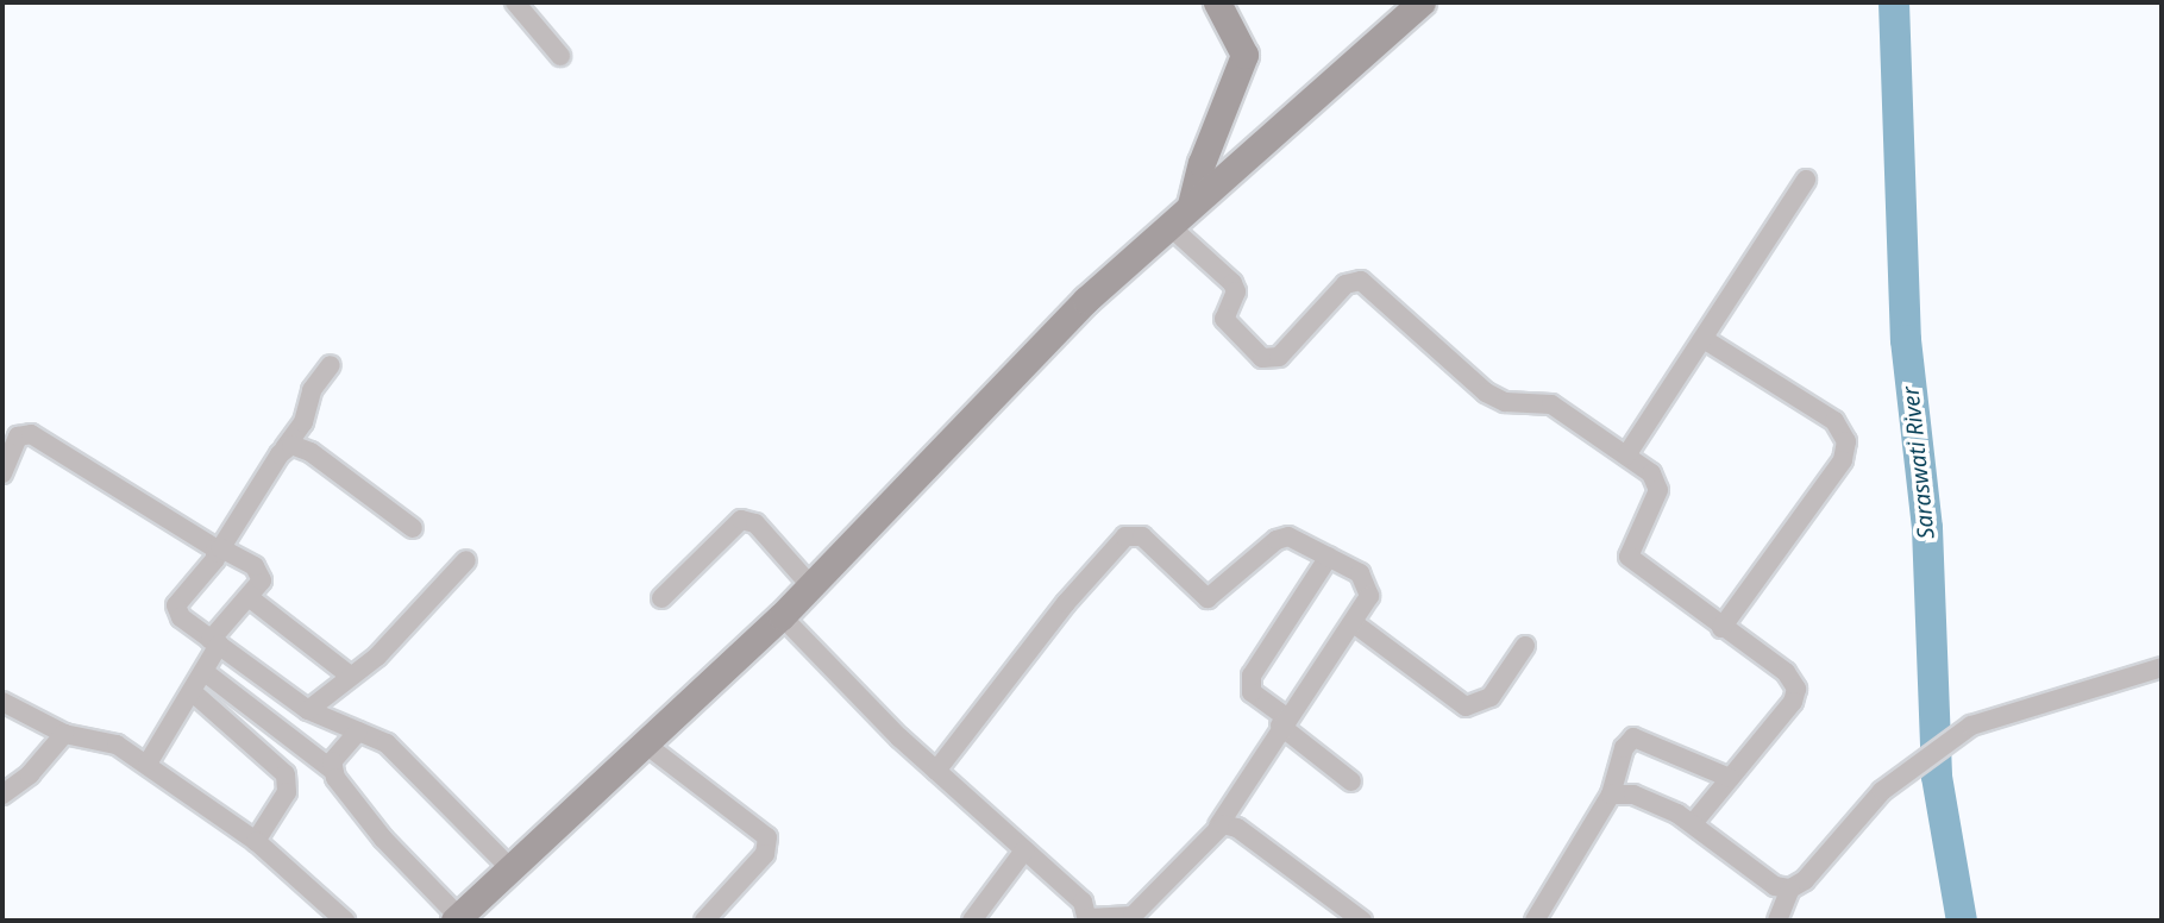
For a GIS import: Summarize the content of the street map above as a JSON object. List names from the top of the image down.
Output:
{
  "water": ["Saraswati River"]
}
